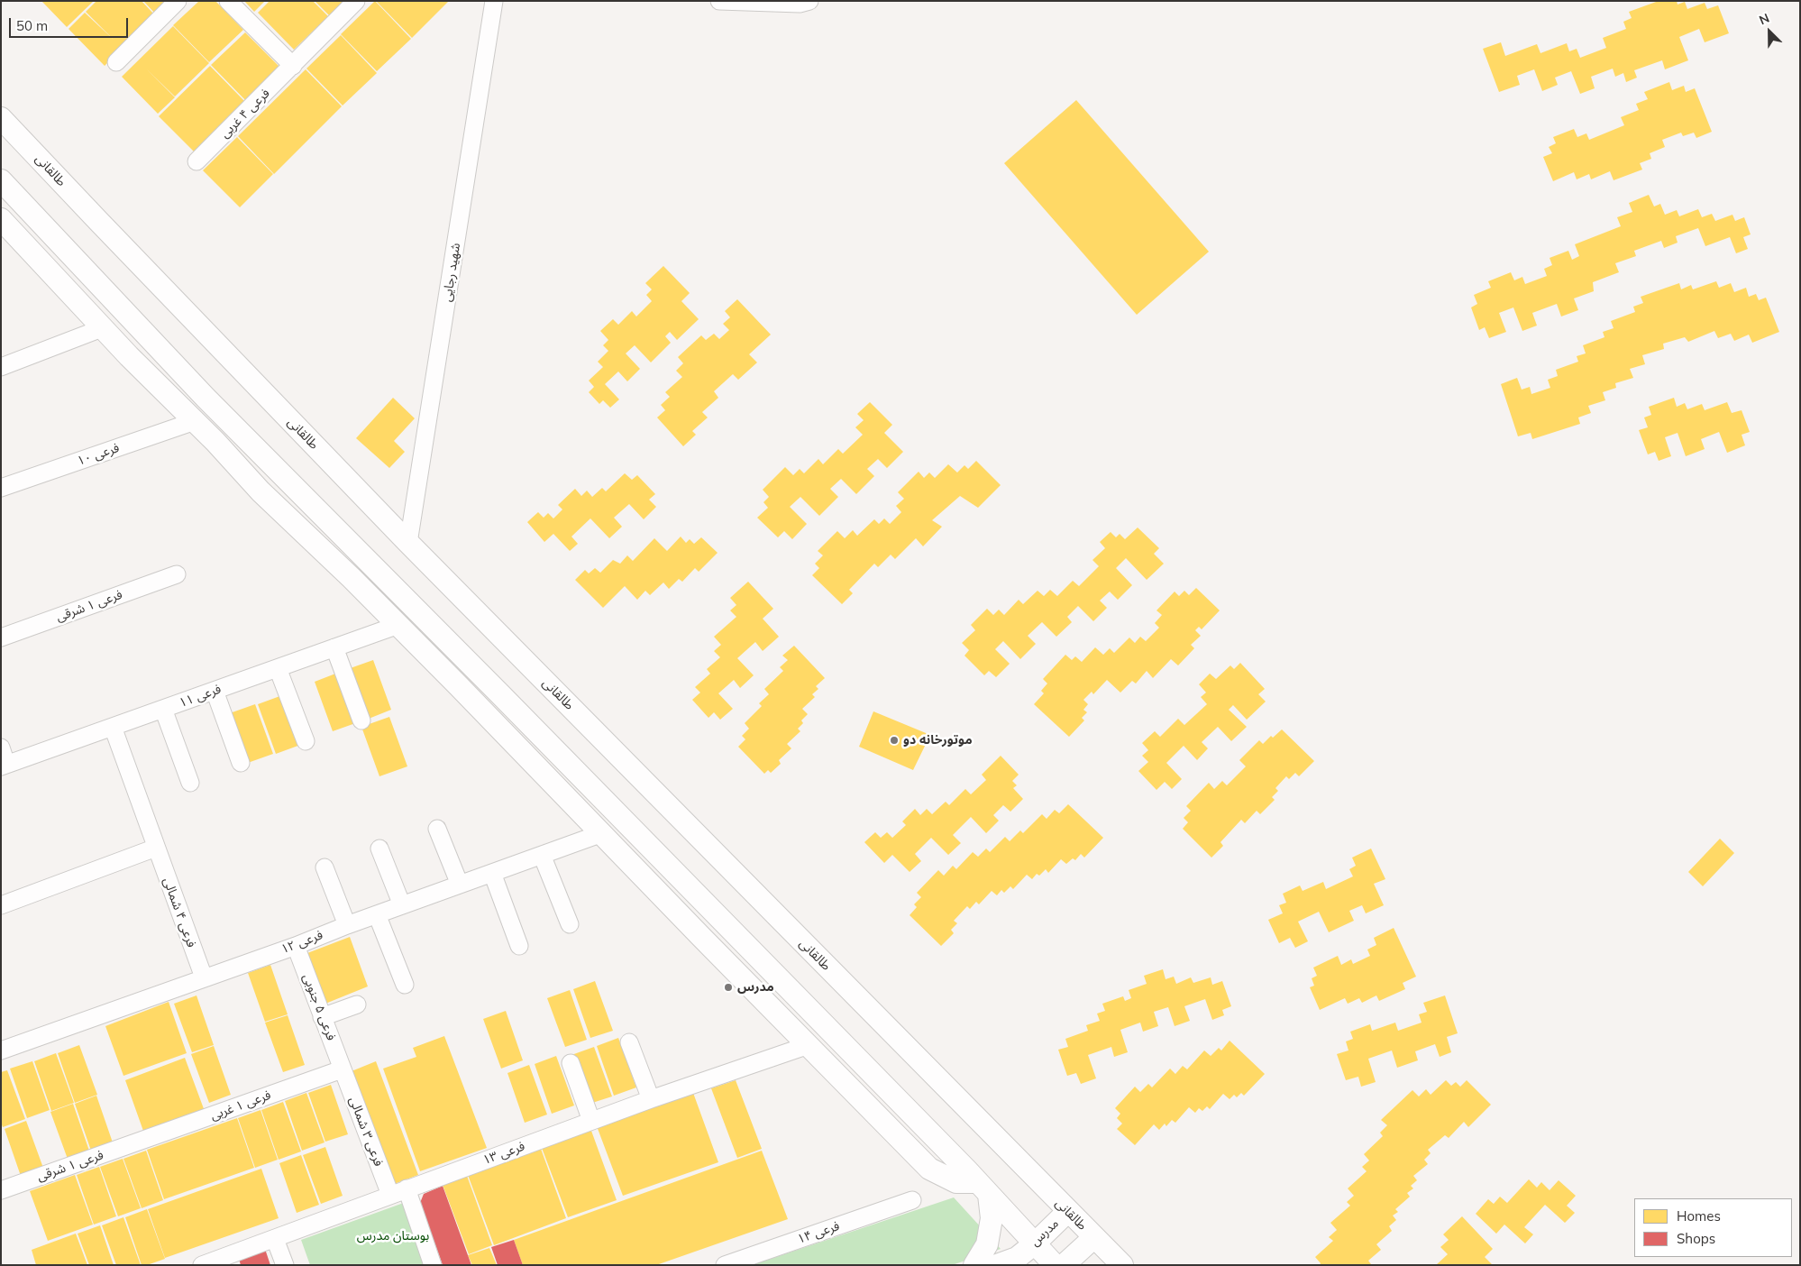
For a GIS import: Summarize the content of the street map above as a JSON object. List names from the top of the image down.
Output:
{
  "streets": {
    "main road": ["طالقانی", "مدرس"],
    "street": [
      "فرعی ۴ غربی",
      "شهید رجایی",
      "فرعی ۱۰",
      "فرعی ۱ شرقی",
      "فرعی ۱۱",
      "فرعی ۴ شمالی",
      "فرعی ۱۲",
      "فرعی ۵ جنوبی",
      "فرعی ۱ غربی",
      "فرعی ۳ شمالی",
      "فرعی ۱۳",
      "فرعی ۱۴"
    ]
  },
  "crossings": [
    ["طالقانی", "شهید رجایی"],
    ["طالقانی", "مدرس"],
    ["فرعی ۱ شرقی", "فرعی ۱ غربی"],
    ["فرعی ۴ شمالی", "فرعی ۱۲"],
    ["فرعی ۱۲", "فرعی ۵ جنوبی"],
    ["فرعی ۵ جنوبی", "فرعی ۱ غربی"],
    ["فرعی ۵ جنوبی", "فرعی ۳ شمالی"],
    ["فرعی ۱ غربی", "فرعی ۳ شمالی"],
    ["فرعی ۳ شمالی", "فرعی ۱۳"]
  ],
  "parks": ["بوستان مدرس"],
  "places": ["موتورخانه دو", "مدرس"],
  "legend": ["Homes", "Shops"],
  "scale_bar": "50 m",
  "north": "top left"
}
